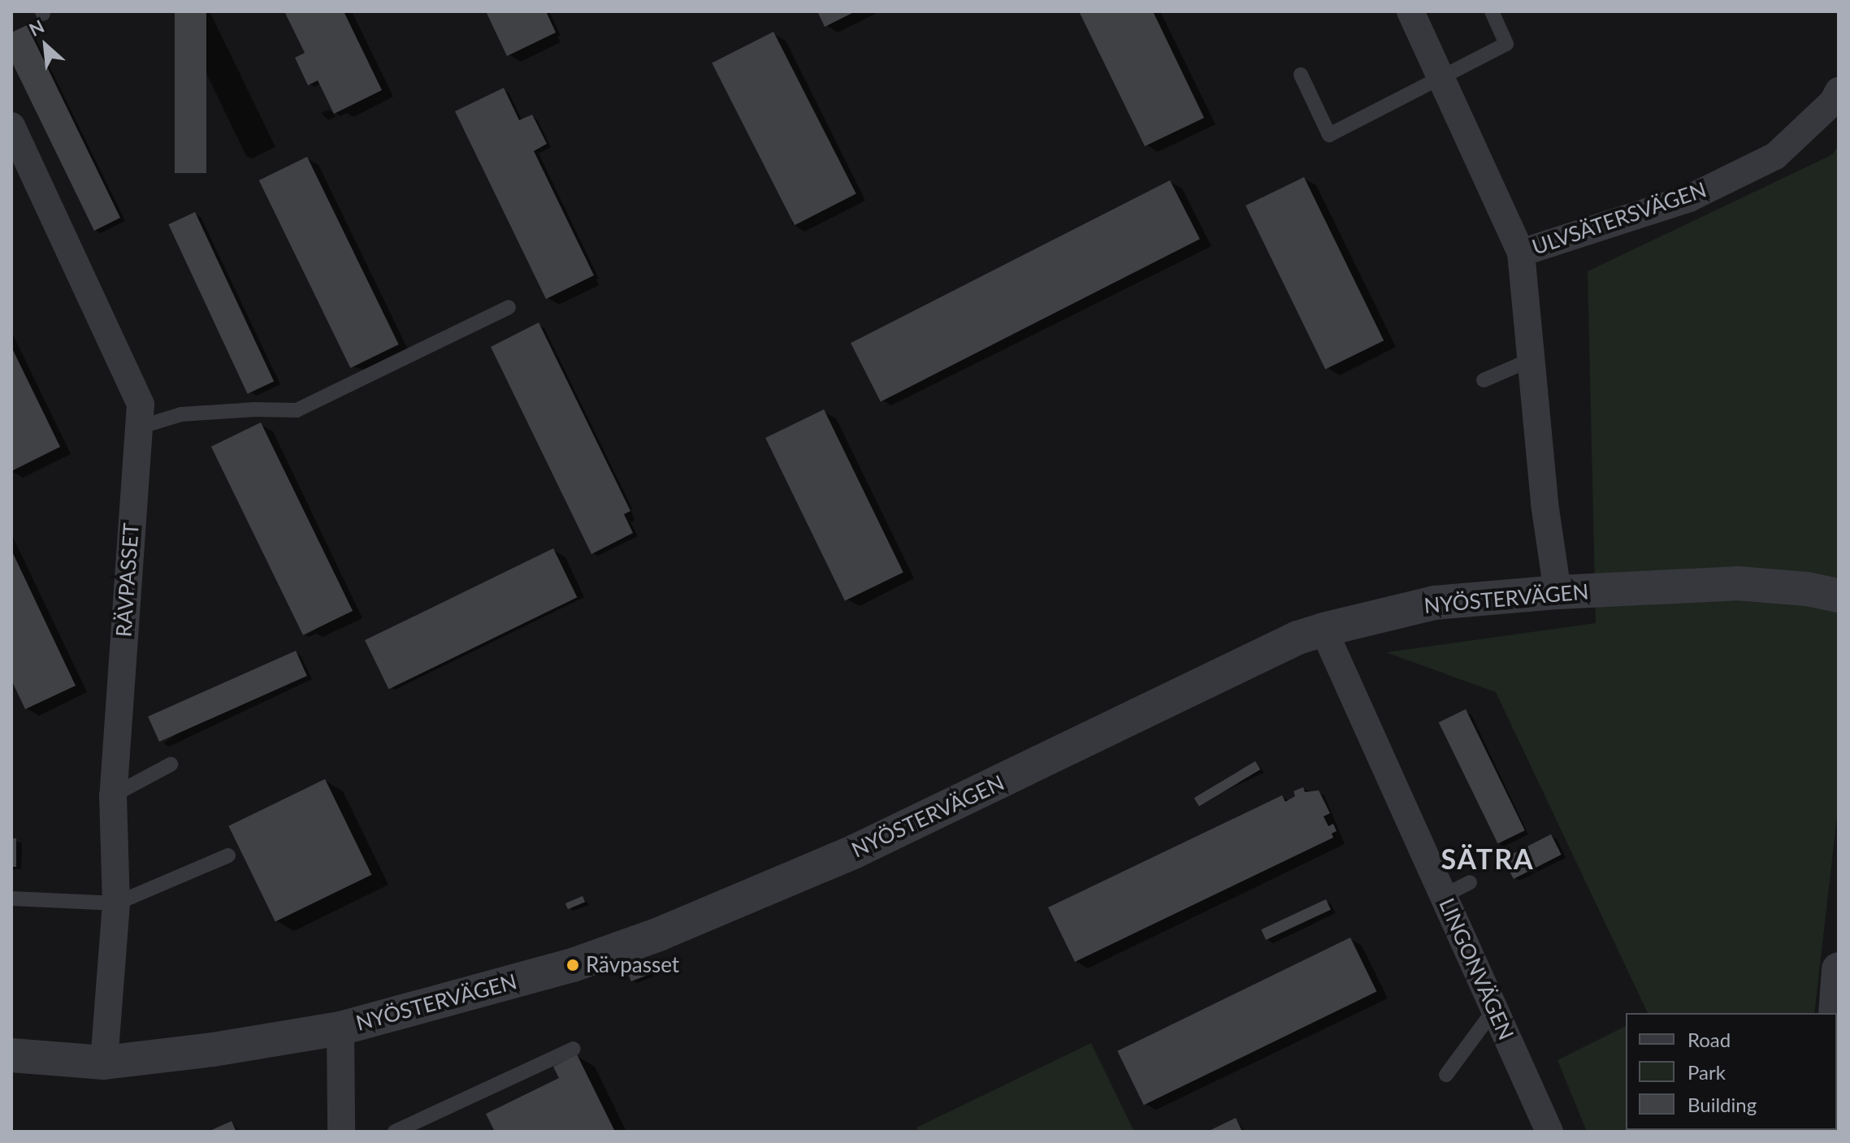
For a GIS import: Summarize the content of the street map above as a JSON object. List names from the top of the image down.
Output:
{
  "streets": {
    "street": [
      "ULVSÄTERSVÄGEN",
      "RÄVPASSET",
      "NYÖSTERVÄGEN",
      "LINGONVÄGEN"
    ]
  },
  "crossings": [
    ["ULVSÄTERSVÄGEN", "NYÖSTERVÄGEN"],
    ["RÄVPASSET", "NYÖSTERVÄGEN"],
    ["NYÖSTERVÄGEN", "LINGONVÄGEN"]
  ],
  "districts": ["SÄTRA"],
  "places": ["Rävpasset"],
  "legend": ["Road", "Park", "Building"],
  "north": "top left"
}
